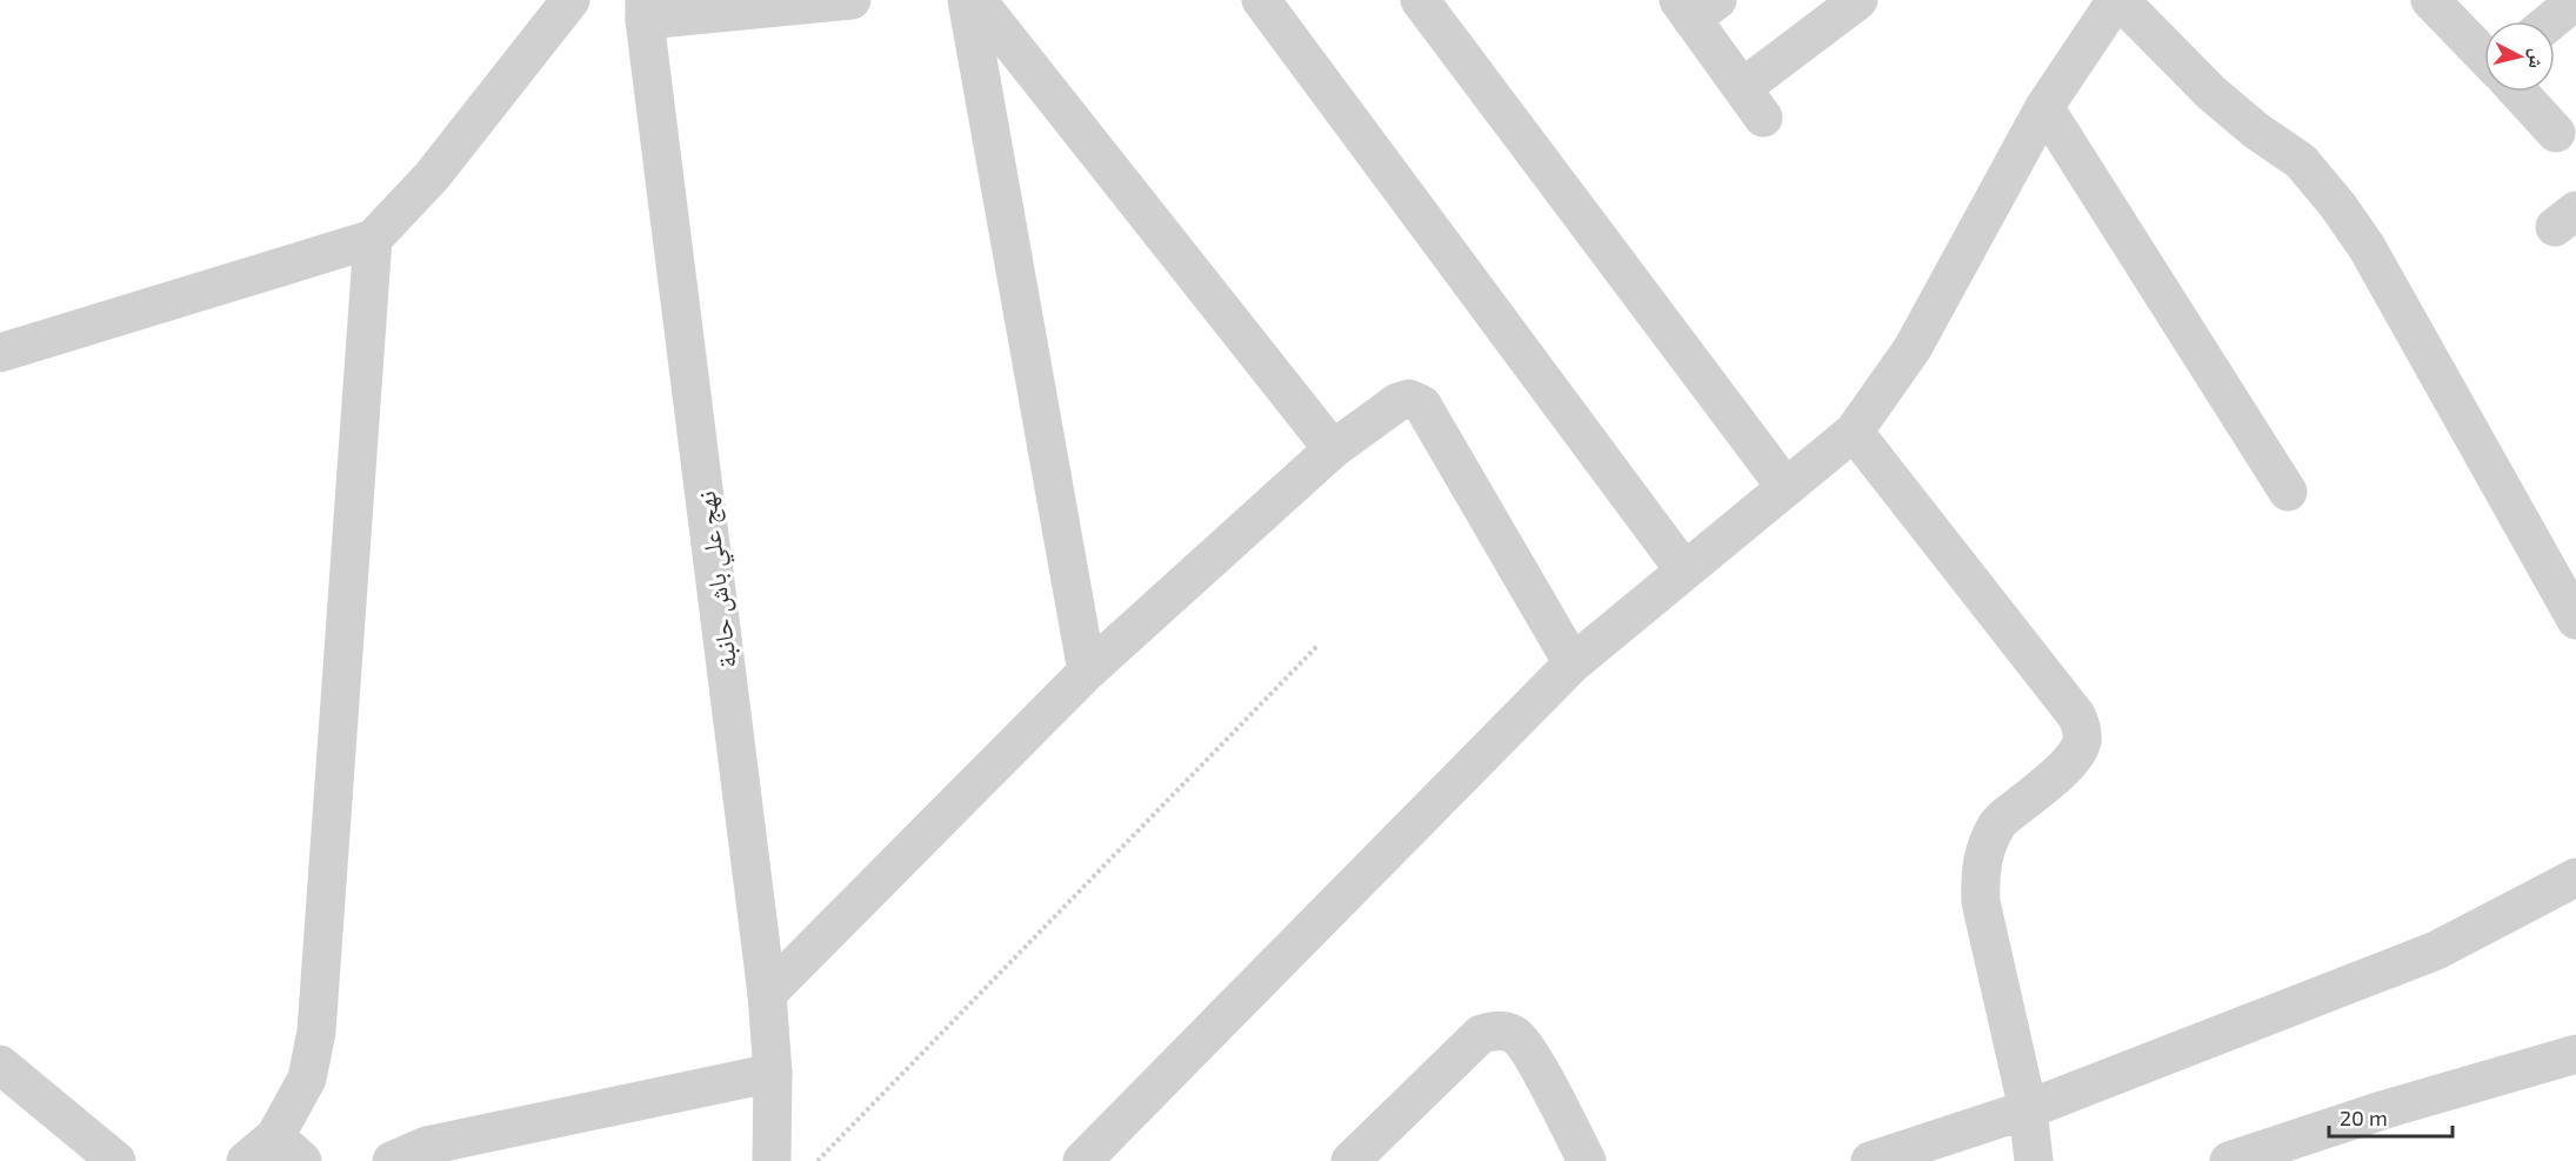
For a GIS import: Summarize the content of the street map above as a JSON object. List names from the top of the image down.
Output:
{
  "streets": {
    "street": ["نهج علي باش حانبة"]
  },
  "scale_bar": "20 m",
  "north": "right"
}
